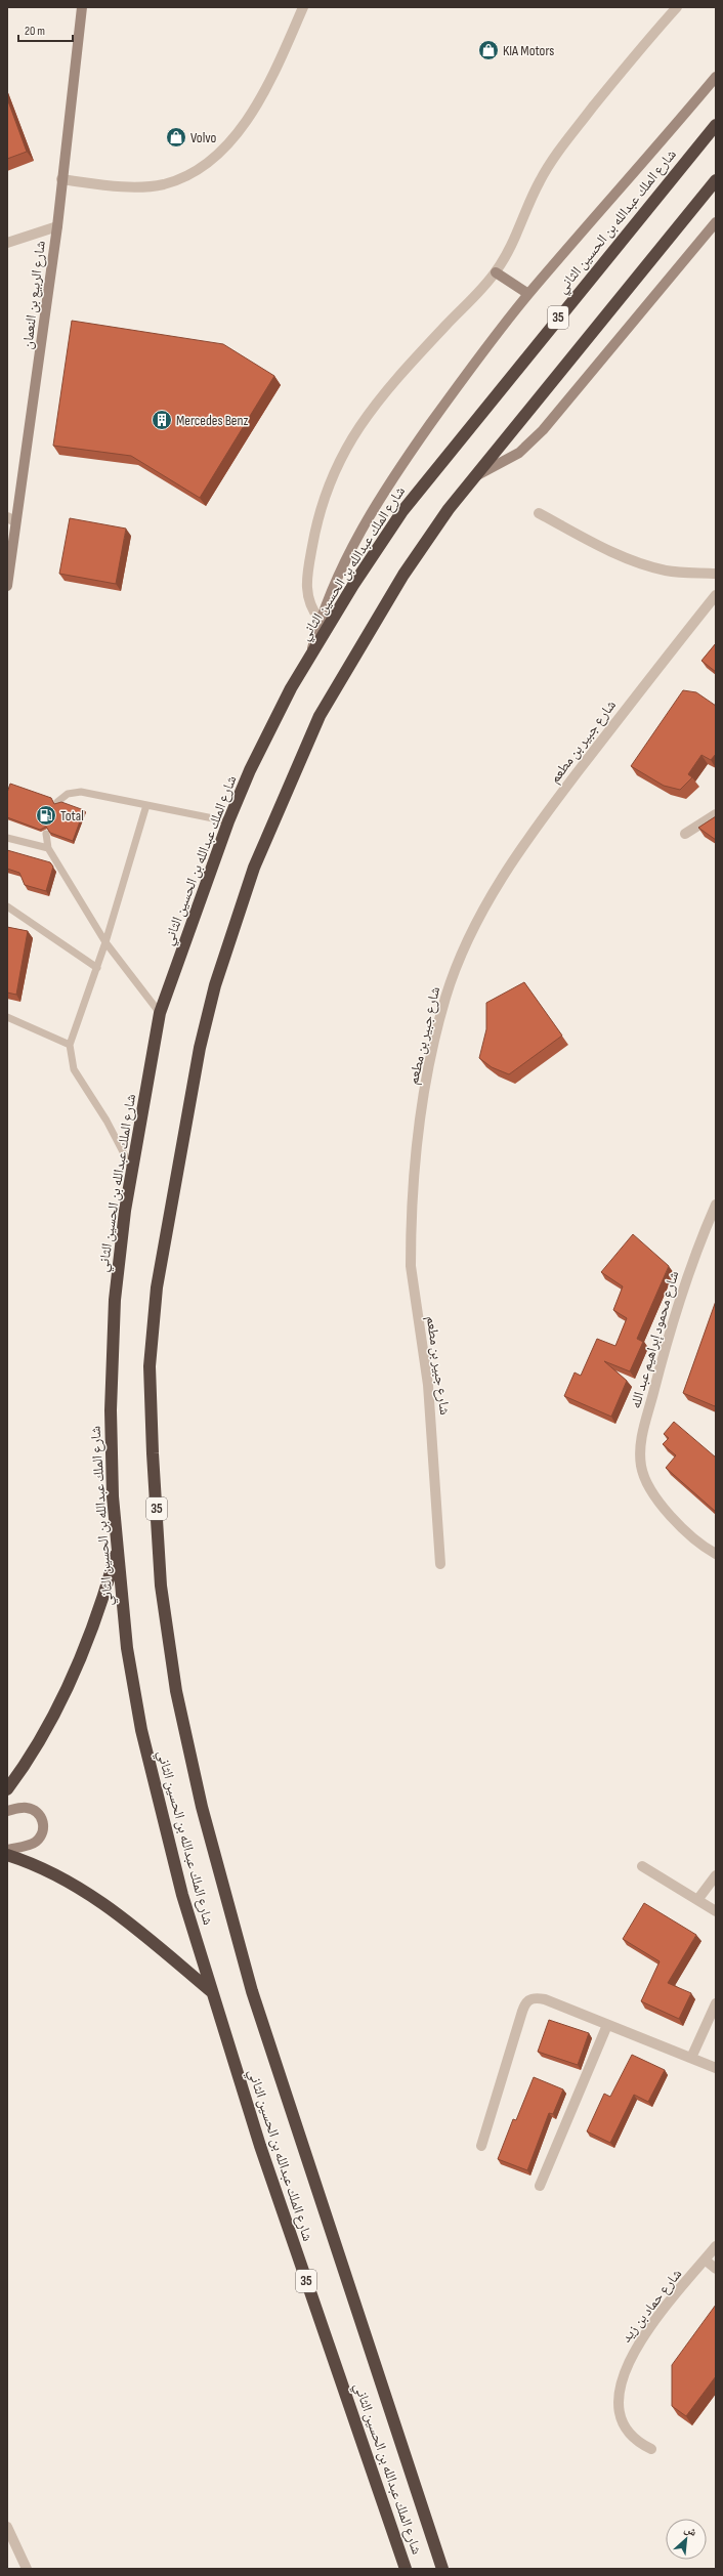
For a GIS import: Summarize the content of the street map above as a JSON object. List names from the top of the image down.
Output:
{
  "streets": {
    "highway": ["شارع الملك عبدالله بن الحسين الثاني", "35"],
    "main road": ["شارع الربيع بن النعمان"],
    "street": ["شارع جبير بن مطعم", "شارع محمود إبراهيم عبد الله", "شارع حماد بن زيد"]
  },
  "places": {
    "shop": ["KIA Motors", "Volvo"],
    "building": ["Mercedes Benz"],
    "fuel station": ["Total"]
  },
  "scale_bar": "20 m",
  "north": "top right"
}
